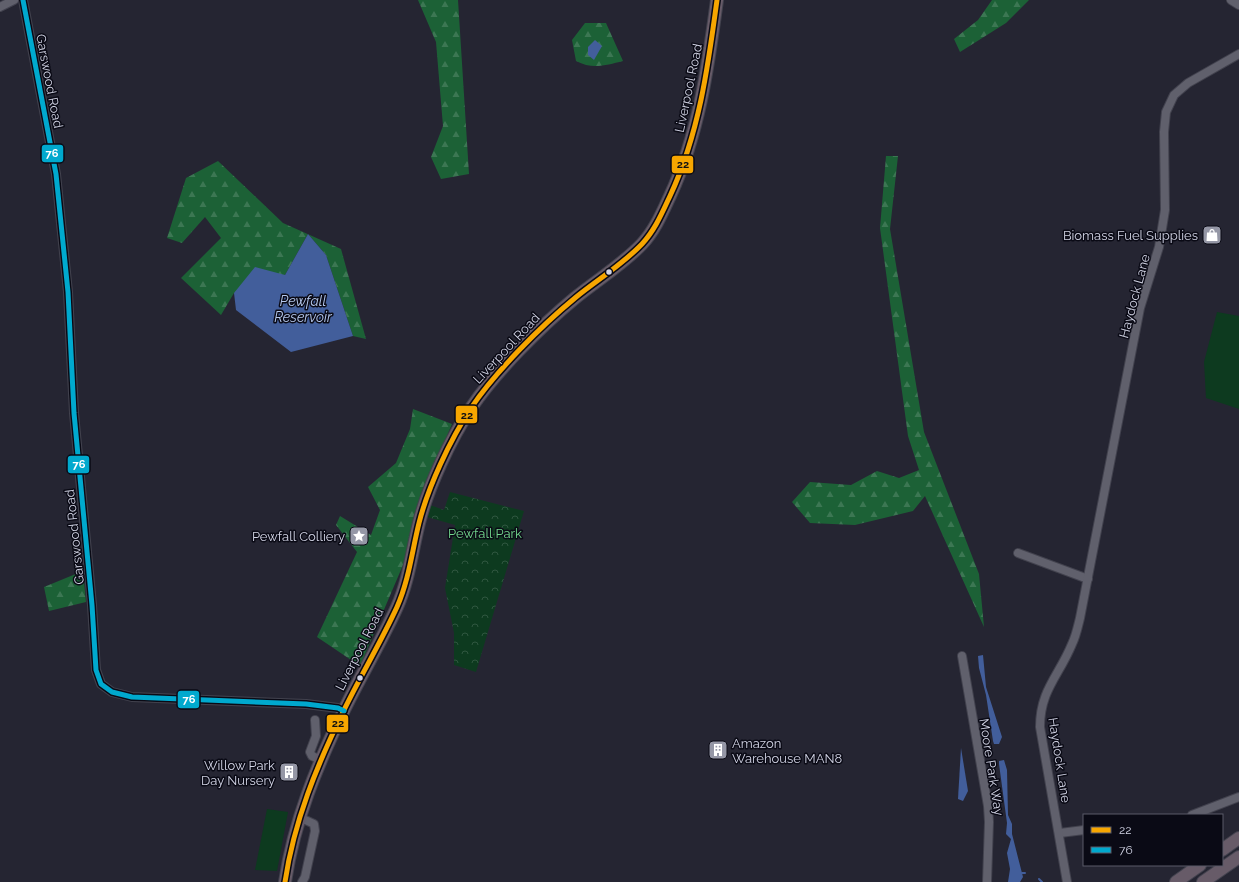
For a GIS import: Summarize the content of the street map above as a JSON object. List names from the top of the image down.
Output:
{
  "streets": {
    "highway": ["Liverpool Road"],
    "street": ["Garswood Road", "Haydock Lane", "Moore Park Way"]
  },
  "crossings": [
    ["Garswood Road", "Liverpool Road"]
  ],
  "water": ["Pewfall Reservoir"],
  "parks": ["Pewfall Park"],
  "places": {
    "shop": ["Biomass Fuel Supplies"],
    "place": ["Pewfall Colliery"],
    "building": ["Amazon Warehouse MAN8", "Willow Park Day Nursery"]
  },
  "lines": ["transit line 22", "transit line 76"],
  "legend": ["22", "76"]
}
